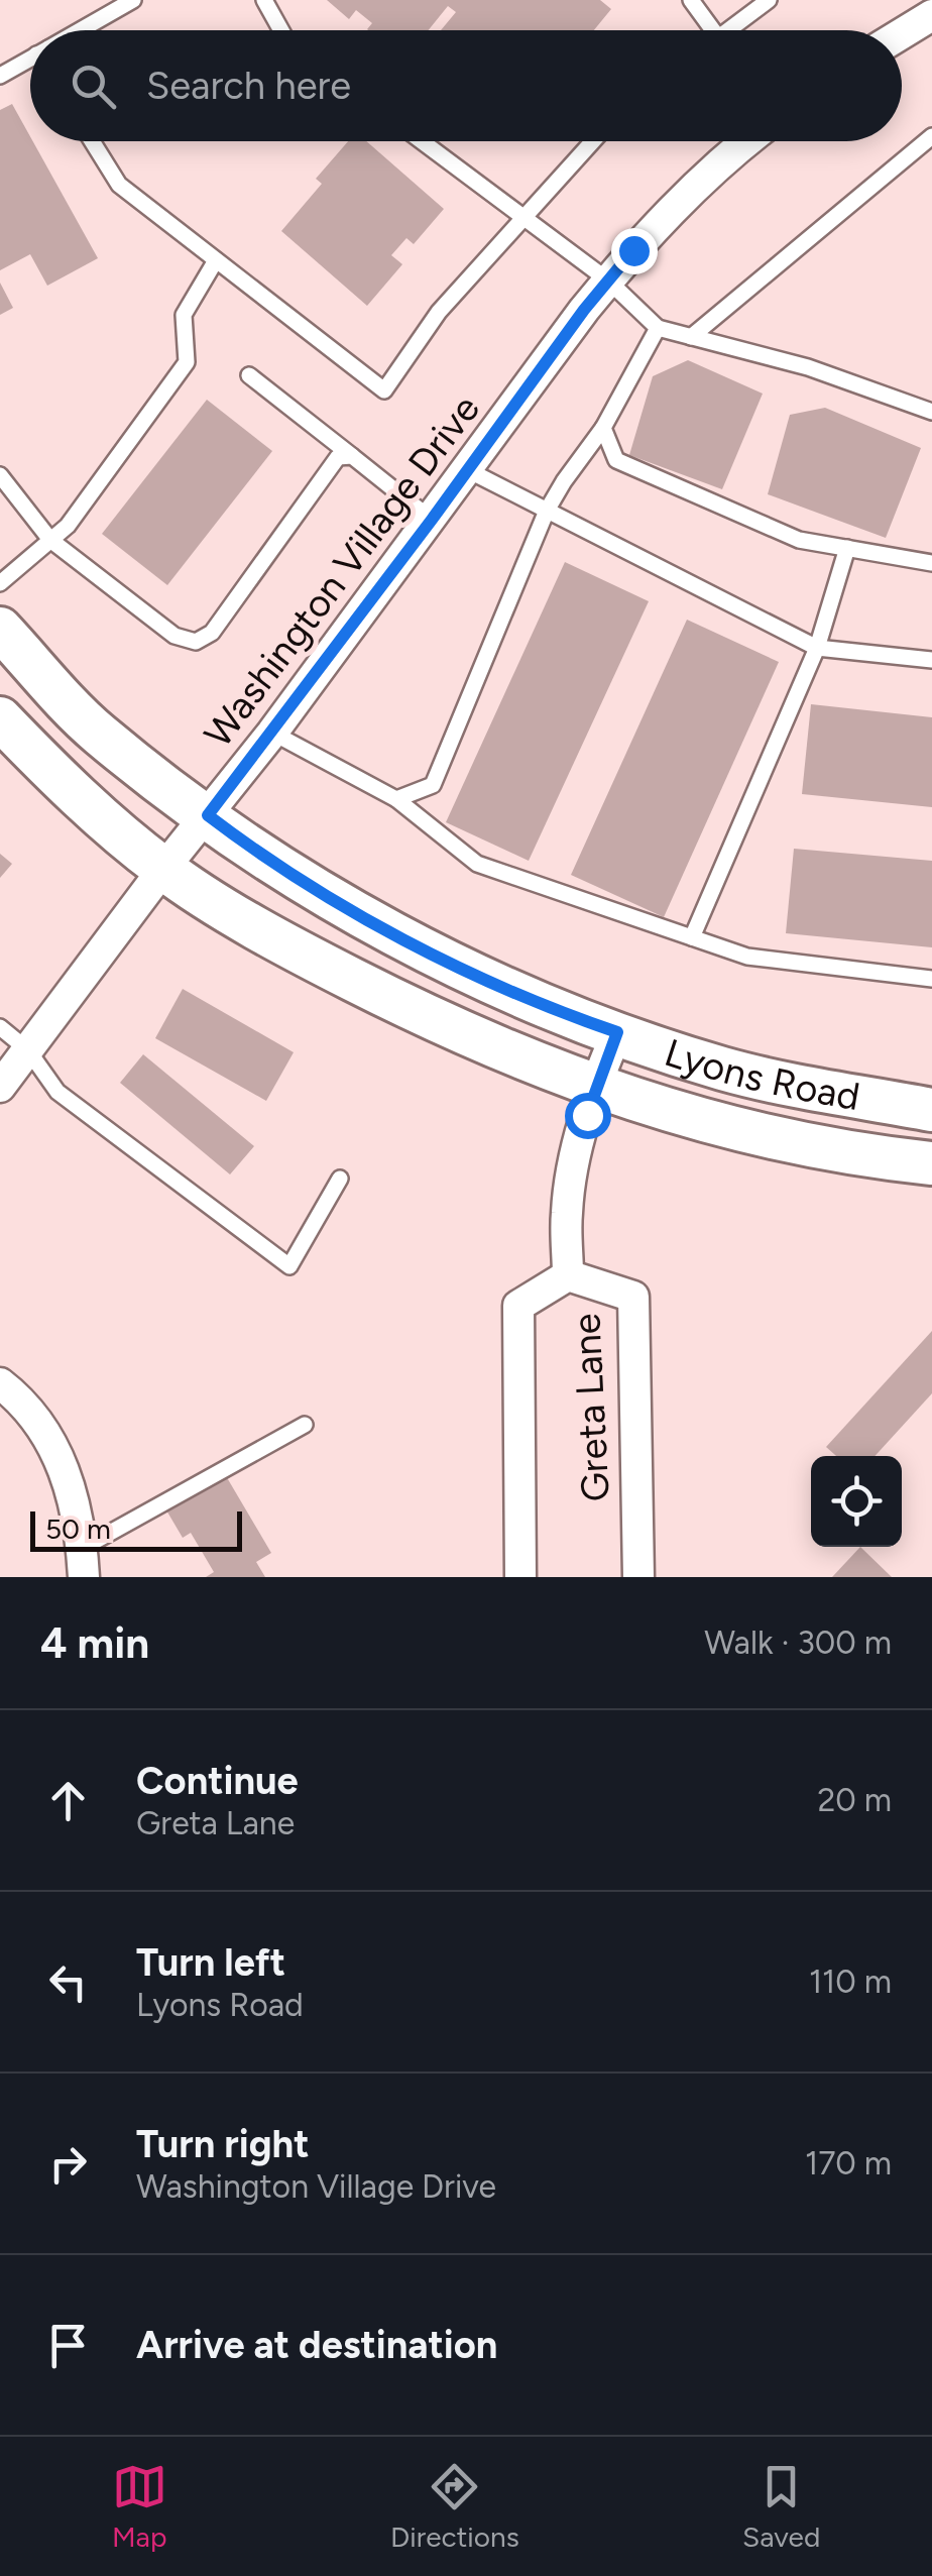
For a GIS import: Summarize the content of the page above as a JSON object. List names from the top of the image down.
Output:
{
  "streets": {
    "main road": ["Lyons Road"],
    "street": ["Washington Village Drive", "Greta Lane"]
  },
  "crossings": [
    ["Washington Village Drive", "Lyons Road"],
    ["Lyons Road", "Greta Lane"]
  ],
  "scale_bar": "50 m",
  "page": {
    "search": "Search here",
    "scale": "50 m",
    "heading": ["4 min", "Walk · 300 m"],
    "list": [
      ["Continue", "Greta Lane", "20 m"],
      ["Turn left", "Lyons Road", "110 m"],
      ["Turn right", "Washington Village Drive", "170 m"],
      "Arrive at destination"
    ],
    "nav": ["Map", "Directions", "Saved"]
  }
}
